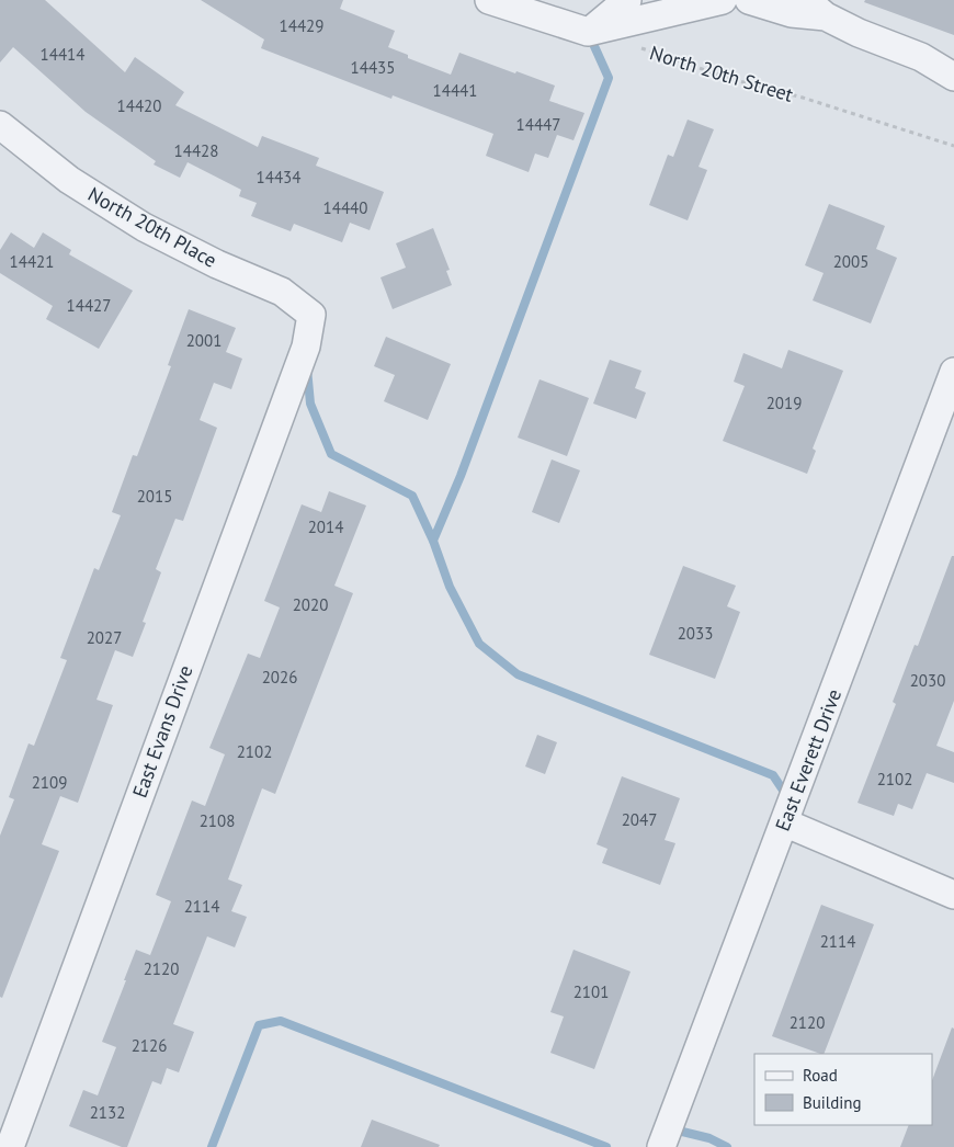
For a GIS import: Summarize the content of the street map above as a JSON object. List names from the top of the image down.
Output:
{
  "streets": {
    "street": ["North 20th Place", "East Evans Drive", "East Everett Drive"],
    "path": ["North 20th Street"]
  },
  "crossings": [
    ["North 20th Place", "East Evans Drive"]
  ],
  "house_numbers": [
    "14429",
    "14414",
    "14435",
    "14441",
    "14420",
    "14447",
    "14428",
    "14434",
    "14440",
    "14421",
    "2005",
    "14427",
    "2001",
    "2019",
    "2015",
    "2014",
    "2020",
    "2033",
    "2027",
    "2026",
    "2030",
    "2102",
    "2102",
    "2109",
    "2047",
    "2108",
    "2114",
    "2114",
    "2120",
    "2101",
    "2120",
    "2126",
    "2132"
  ],
  "legend": ["Road", "Building"]
}
